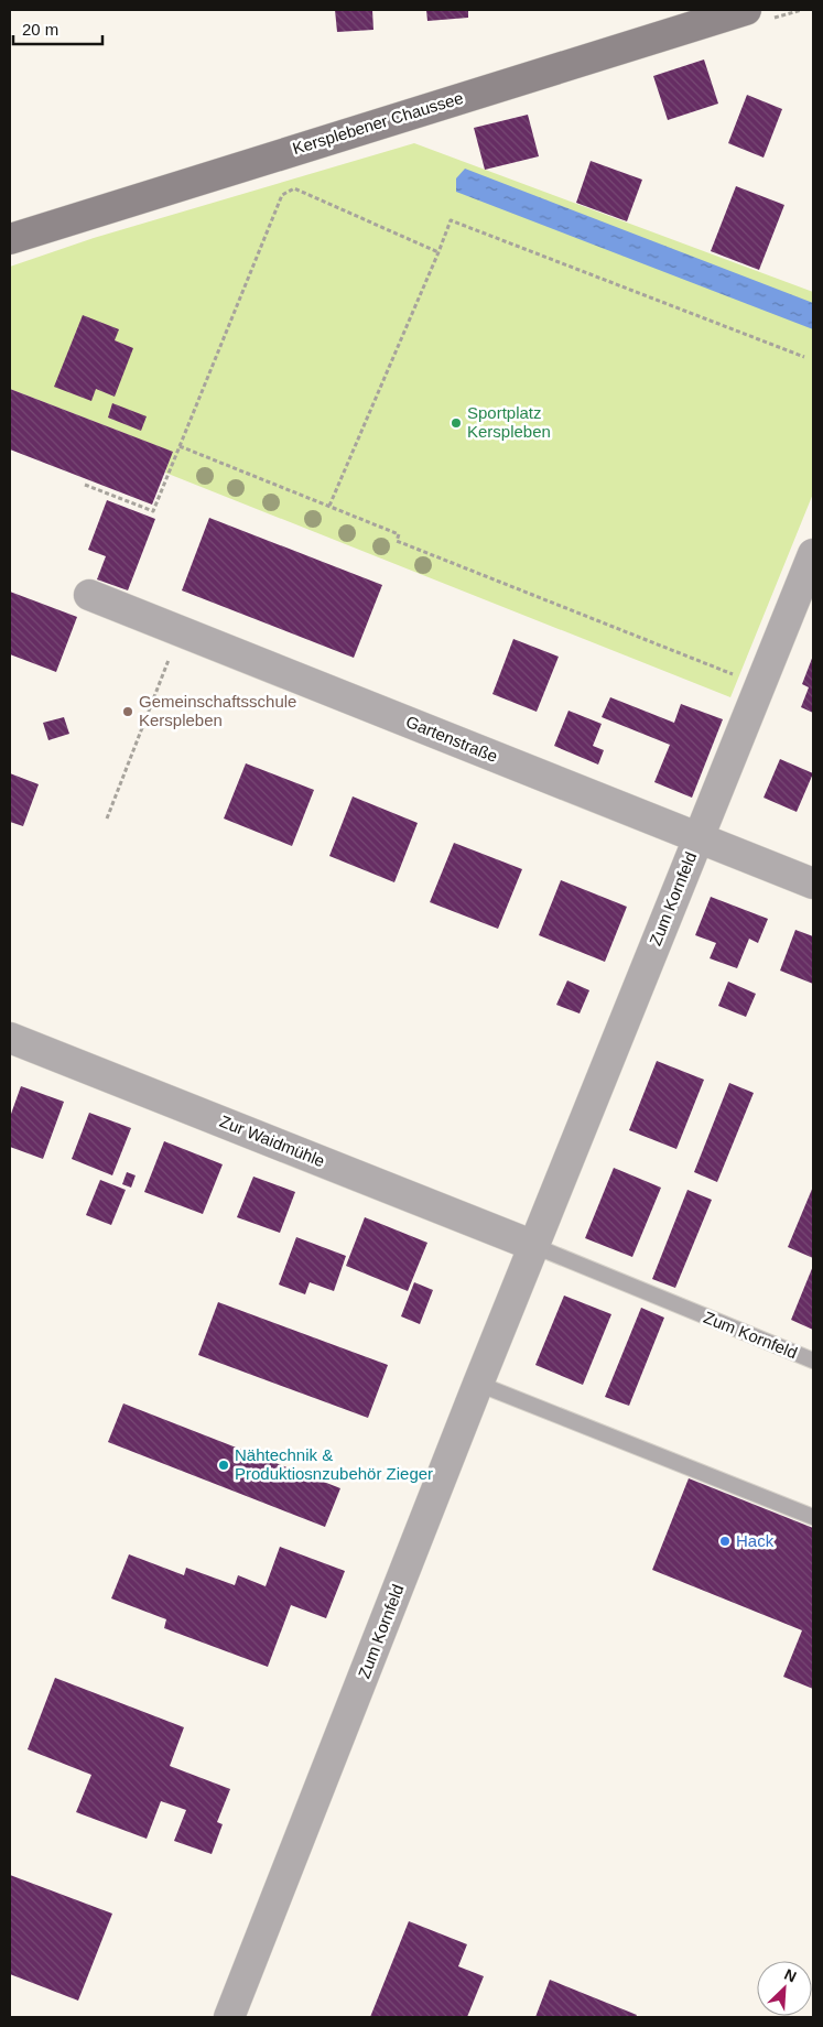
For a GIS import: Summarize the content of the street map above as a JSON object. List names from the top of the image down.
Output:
{
  "streets": {
    "main road": ["Kersplebener Chaussee"],
    "street": ["Gartenstraße", "Zum Kornfeld", "Zur Waidmühle"]
  },
  "crossings": [
    ["Gartenstraße", "Zum Kornfeld"],
    ["Zum Kornfeld", "Zur Waidmühle"]
  ],
  "places": [
    "Sportplatz Kerspleben",
    "Gemeinschaftsschule Kerspleben",
    "Nähtechnik & Produktiosnzubehör Zieger",
    "Hack"
  ],
  "scale_bar": "20 m",
  "north": "top right"
}
